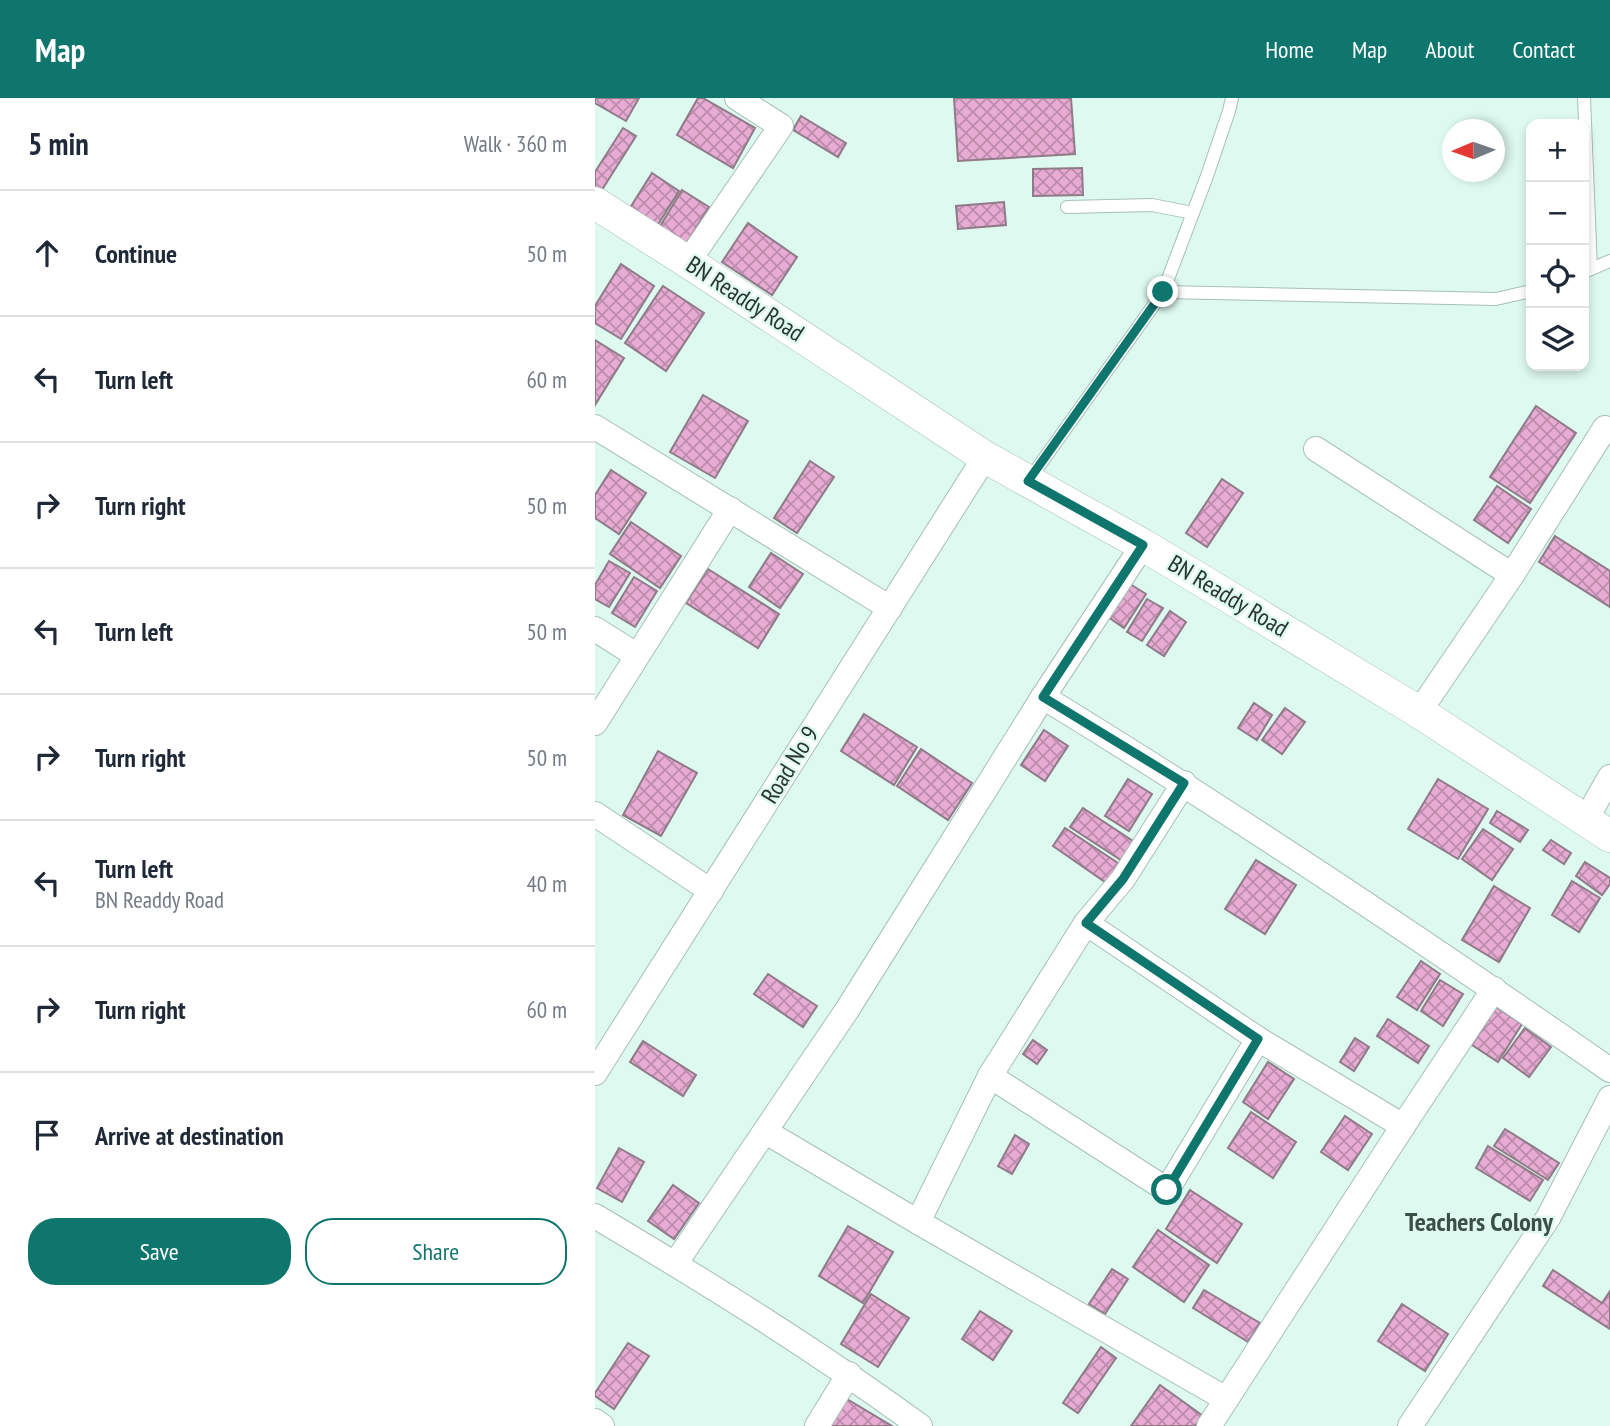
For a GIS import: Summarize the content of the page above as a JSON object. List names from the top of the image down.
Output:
{
  "streets": {
    "street": ["BN Readdy Road", "Road No 9"]
  },
  "crossings": [
    ["BN Readdy Road", "Road No 9"]
  ],
  "districts": ["Teachers Colony"],
  "north": "left",
  "page": {
    "header": "Map",
    "nav": [
      "Home",
      "Map",
      "About",
      "Contact"
    ],
    "heading": ["5 min", "Walk · 360 m"],
    "map_buttons": ["+", "−"],
    "list": [
      ["Continue", "50 m"],
      ["Turn left", "60 m"],
      ["Turn right", "50 m"],
      ["Turn left", "50 m"],
      ["Turn right", "50 m"],
      ["Turn left", "BN Readdy Road", "40 m"],
      ["Turn right", "60 m"],
      "Arrive at destination"
    ],
    "buttons": ["Save", "Share"]
  }
}
